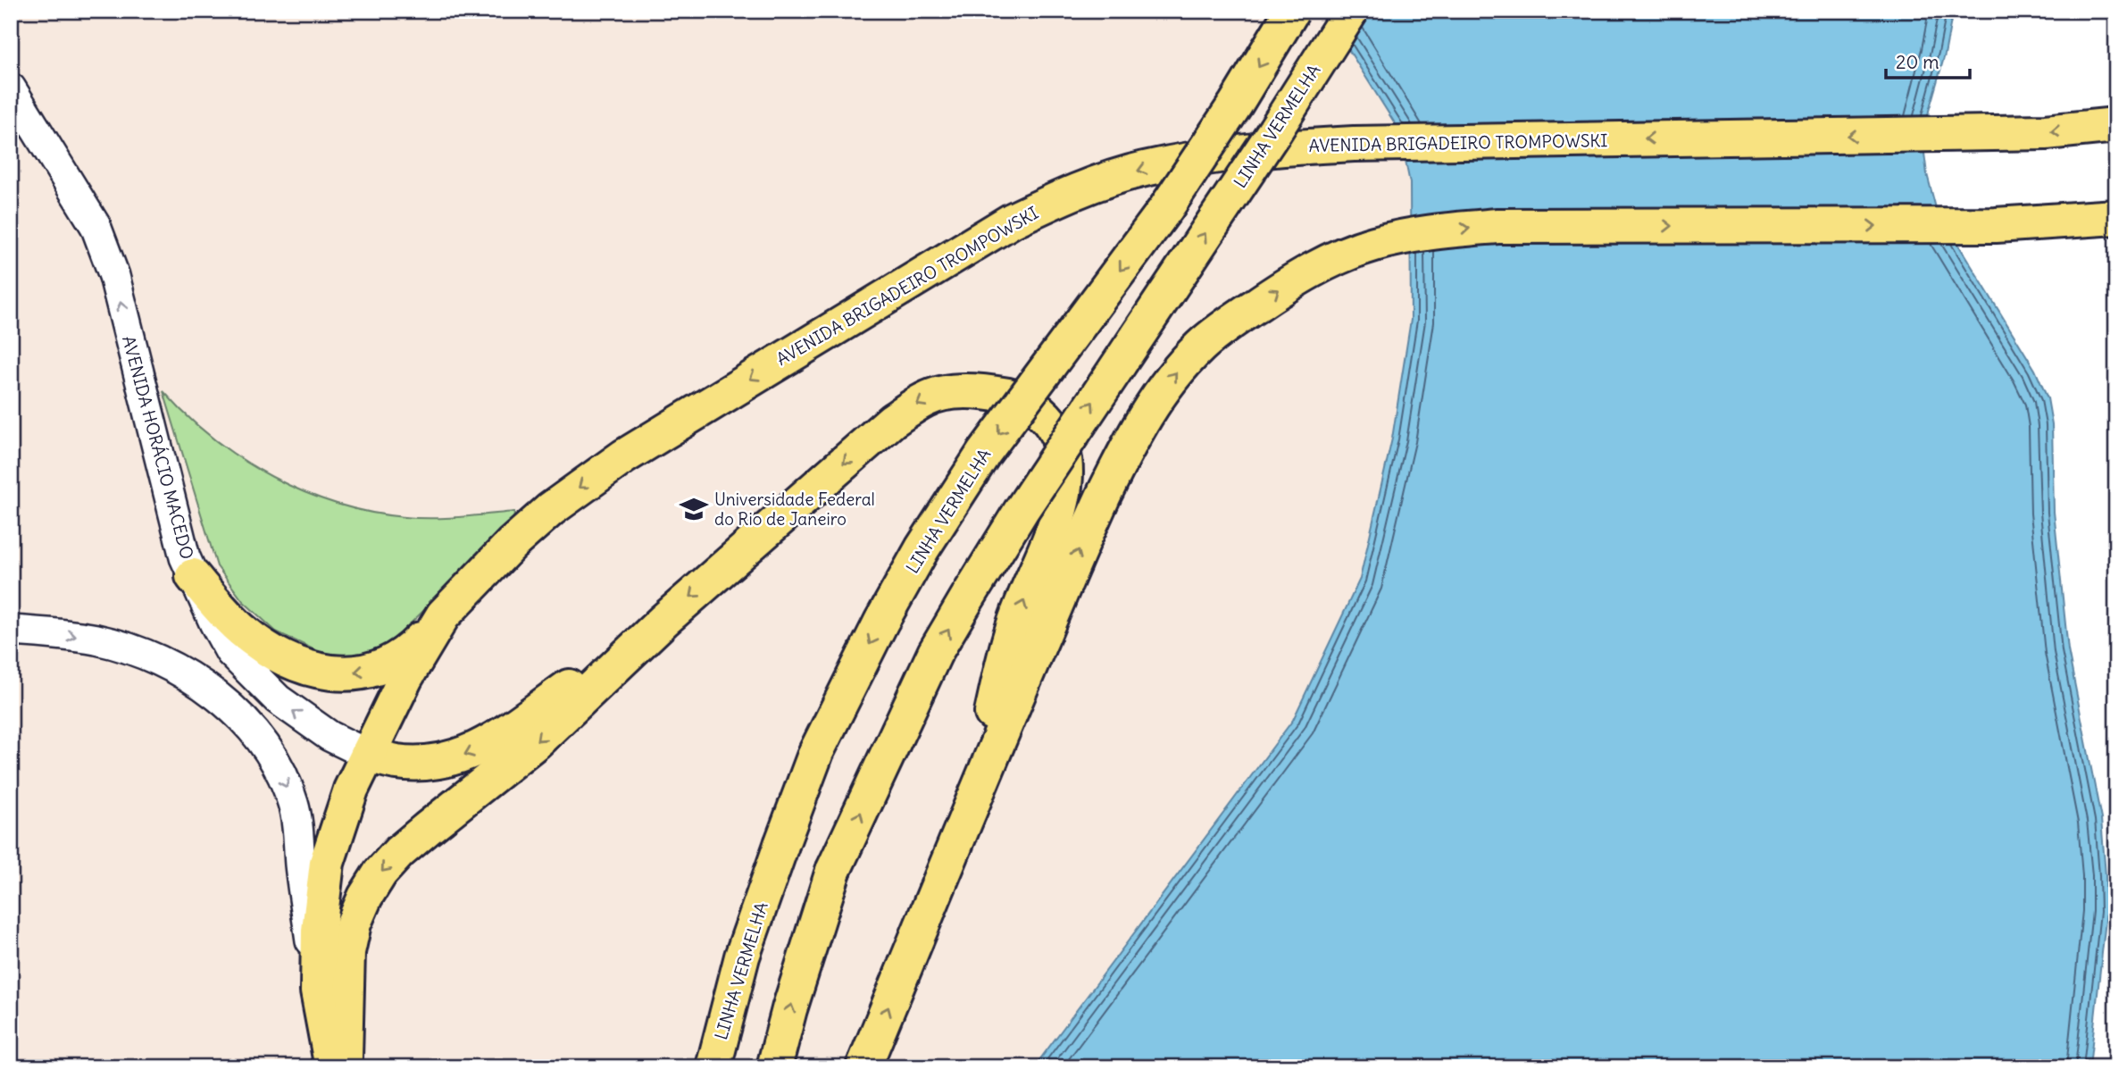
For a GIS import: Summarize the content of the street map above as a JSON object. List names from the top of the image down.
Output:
{
  "streets": {
    "highway": ["LINHA VERMELHA", "AVENIDA BRIGADEIRO TROMPOWSKI"],
    "street": ["AVENIDA HORÁCIO MACEDO"]
  },
  "crossings": [
    ["AVENIDA BRIGADEIRO TROMPOWSKI", "AVENIDA HORÁCIO MACEDO"]
  ],
  "one_way": ["AVENIDA BRIGADEIRO TROMPOWSKI", "AVENIDA HORÁCIO MACEDO"],
  "places": {
    "school or university": ["Universidade Federal do Rio de Janeiro"]
  },
  "scale_bar": "20 m"
}
